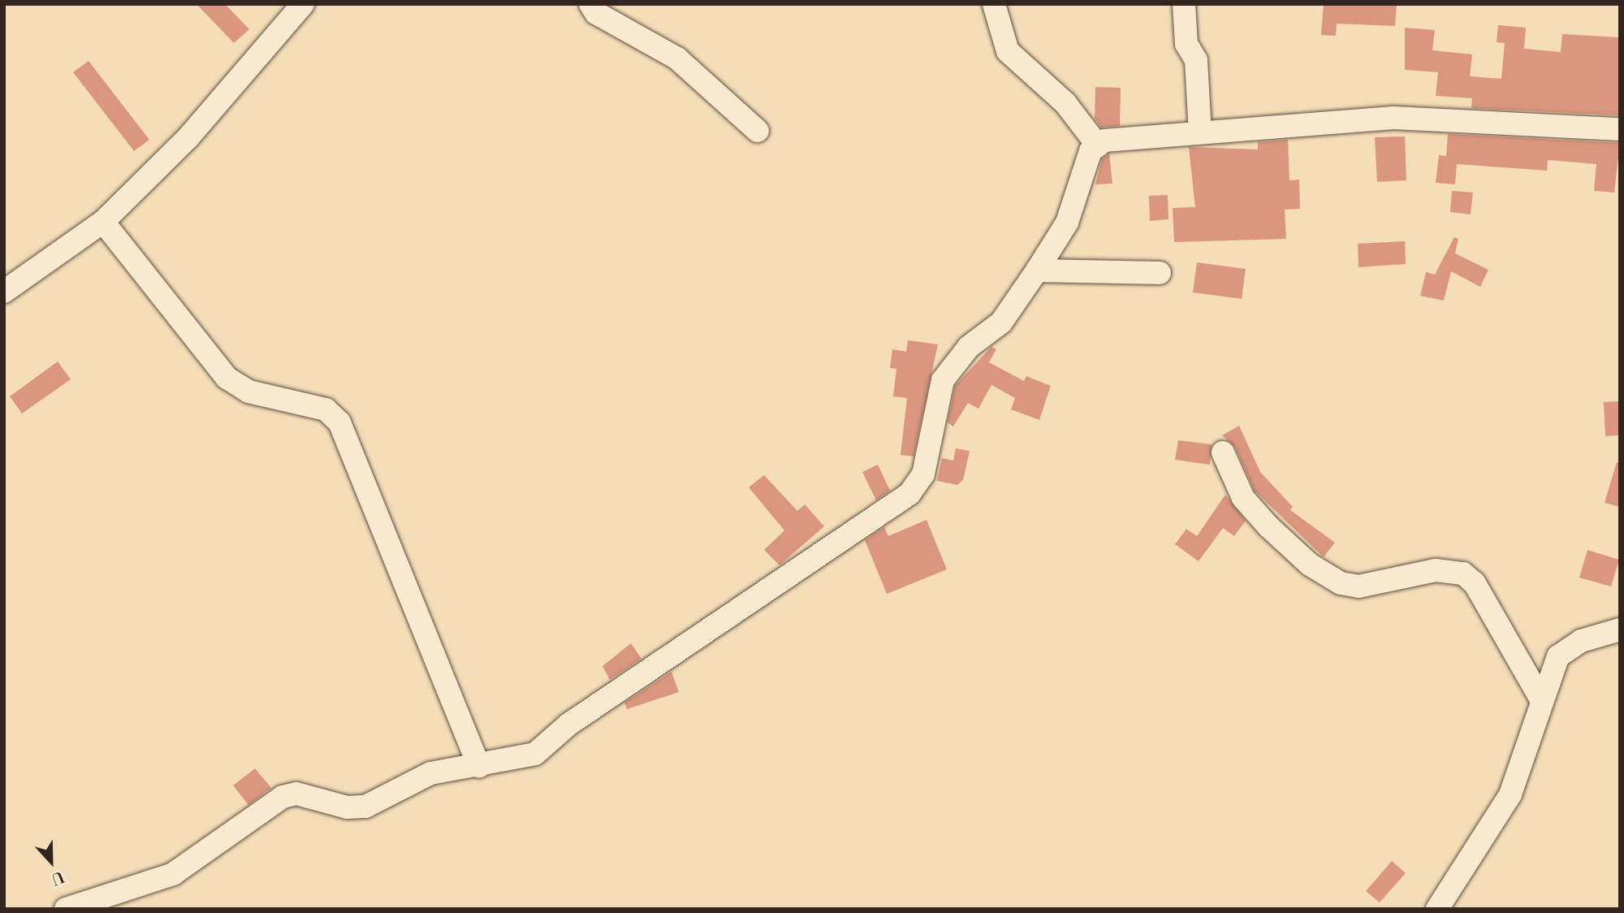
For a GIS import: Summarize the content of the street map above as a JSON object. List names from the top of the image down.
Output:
{
  "north": "bottom"
}
